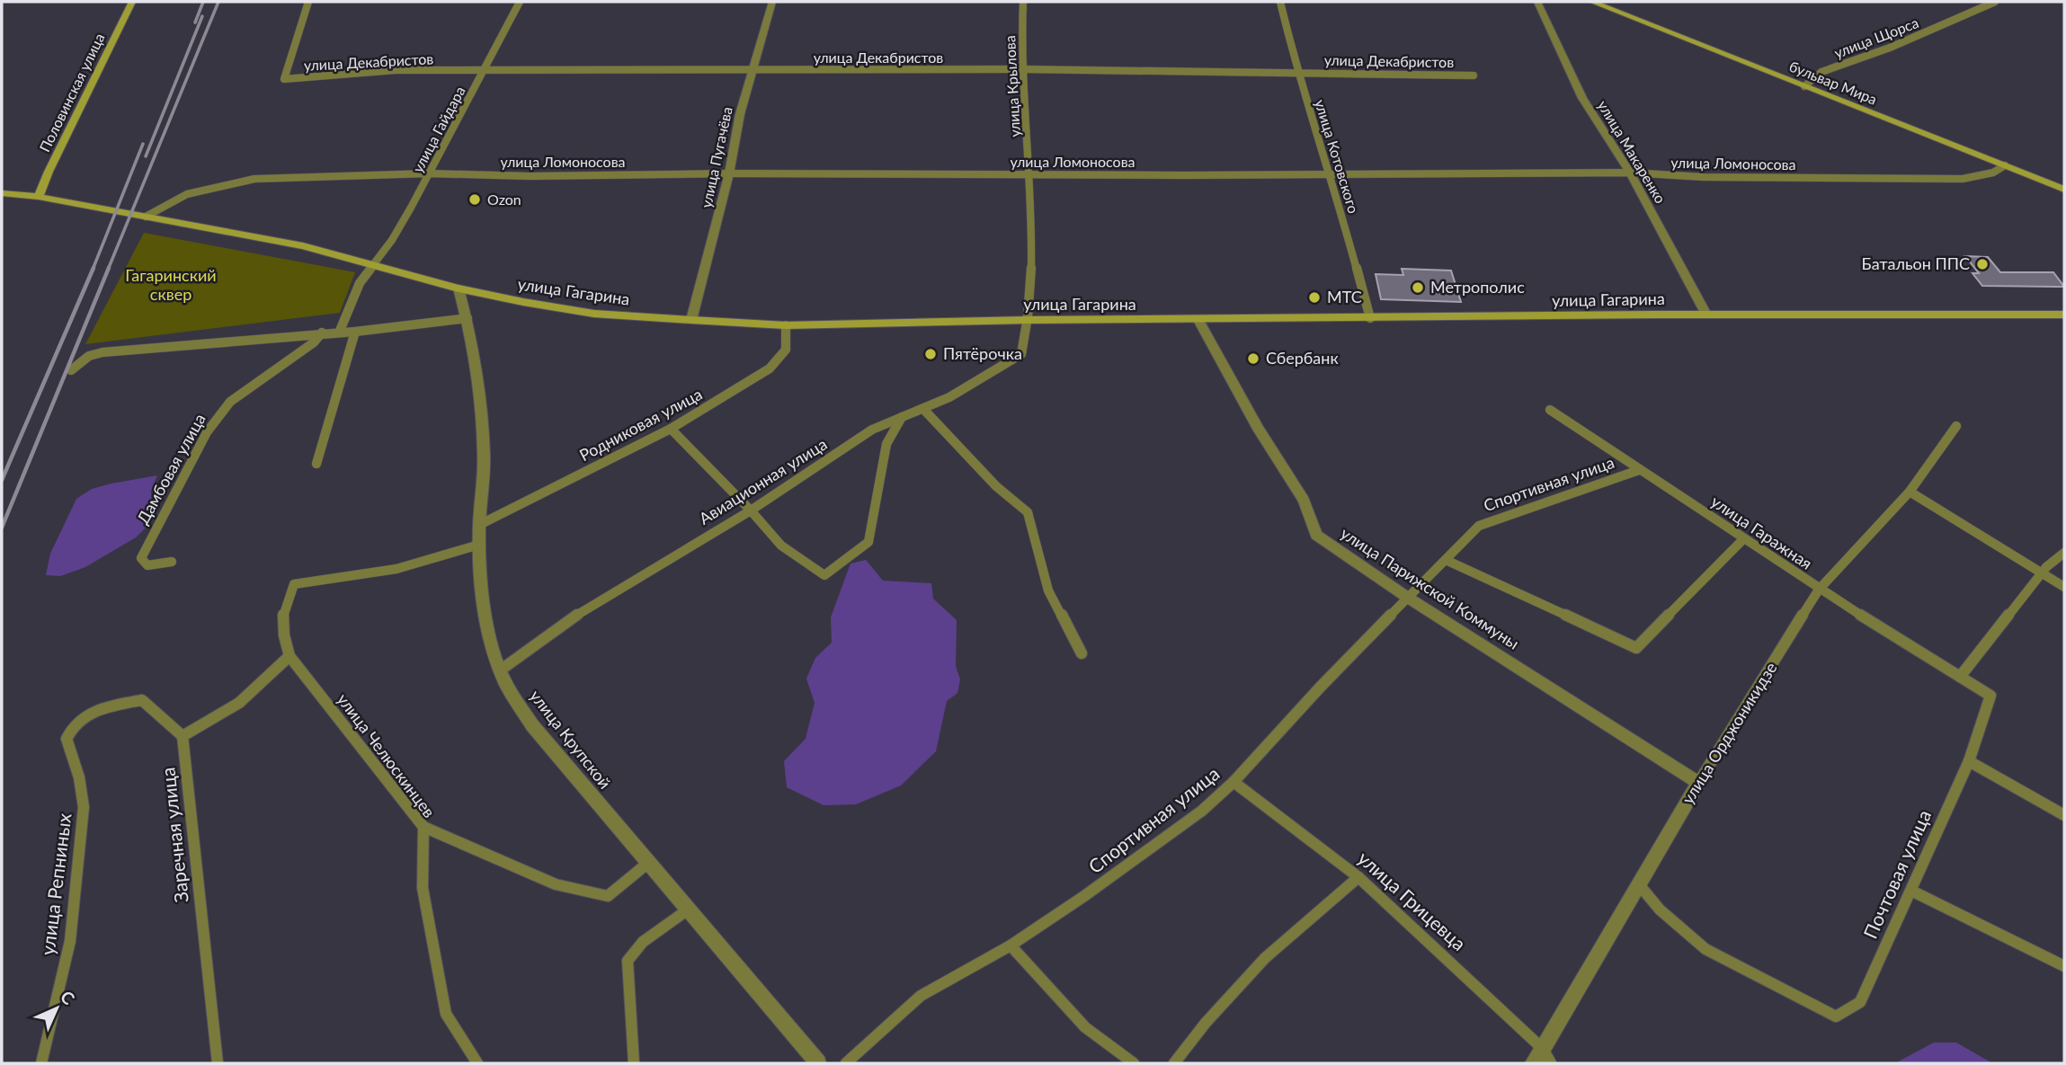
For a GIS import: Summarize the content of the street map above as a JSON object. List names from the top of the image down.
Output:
{
  "streets": {
    "main road": ["бульвар Мира", "Половинская улица", "улица Гагарина"],
    "street": [
      "улица Щорса",
      "улица Декабристов",
      "улица Крылова",
      "улица Гайдара",
      "улица Макаренко",
      "улица Котовского",
      "улица Пугачёва",
      "улица Ломоносова",
      "Родниковая улица",
      "Дамбовая улица",
      "Авиационная улица",
      "Спортивная улица",
      "улица Гаражная",
      "улица Парижской Коммуны",
      "улица Орджоникидзе",
      "улица Крупской",
      "улица Челюскинцев",
      "Заречная улица",
      "Почтовая улица",
      "улица Репниных",
      "улица Грицевца"
    ]
  },
  "crossings": [
    ["улица Щорса", "бульвар Мира"],
    ["улица Декабристов", "улица Крылова"],
    ["улица Декабристов", "улица Гайдара"],
    ["улица Декабристов", "улица Котовского"],
    ["улица Декабристов", "улица Пугачёва"],
    ["бульвар Мира", "улица Ломоносова"],
    ["улица Крылова", "улица Ломоносова"],
    ["улица Крылова", "улица Гагарина"],
    ["улица Крылова", "Авиационная улица"],
    ["Половинская улица", "улица Гагарина"],
    ["улица Гайдара", "улица Ломоносова"],
    ["улица Гайдара", "улица Гагарина"],
    ["улица Макаренко", "улица Ломоносова"],
    ["улица Макаренко", "улица Гагарина"],
    ["улица Котовского", "улица Ломоносова"],
    ["улица Котовского", "улица Гагарина"],
    ["улица Пугачёва", "улица Ломоносова"],
    ["улица Пугачёва", "улица Гагарина"],
    ["улица Ломоносова", "улица Гагарина"],
    ["улица Гагарина", "Родниковая улица"],
    ["улица Гагарина", "Авиационная улица"],
    ["улица Гагарина", "улица Парижской Коммуны"],
    ["улица Гагарина", "улица Крупской"],
    ["Родниковая улица", "улица Крупской"],
    ["Авиационная улица", "улица Крупской"],
    ["Спортивная улица", "улица Гаражная"],
    ["Спортивная улица", "улица Парижской Коммуны"],
    ["Спортивная улица", "улица Грицевца"],
    ["улица Гаражная", "улица Орджоникидзе"],
    ["улица Гаражная", "Почтовая улица"],
    ["улица Парижской Коммуны", "улица Орджоникидзе"],
    ["улица Орджоникидзе", "Почтовая улица"],
    ["улица Орджоникидзе", "улица Грицевца"],
    ["улица Крупской", "улица Челюскинцев"],
    ["Заречная улица", "улица Репниных"]
  ],
  "parks": ["Гагаринский сквер"],
  "places": [
    "Ozon",
    "Батальон ППС",
    "Метрополис",
    "МТС",
    "Пятёрочка",
    "Сбербанк"
  ],
  "north": "top right"
}
